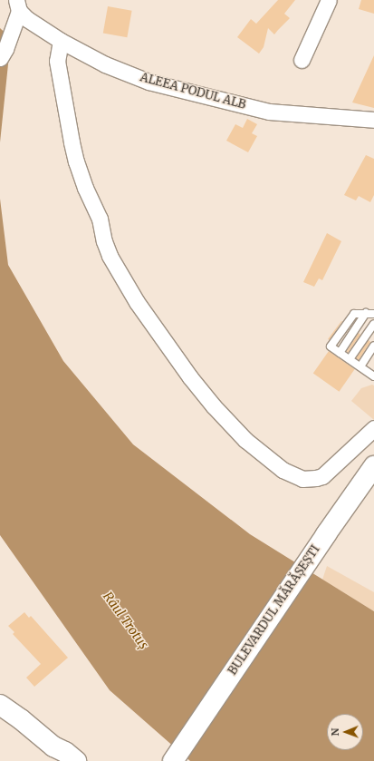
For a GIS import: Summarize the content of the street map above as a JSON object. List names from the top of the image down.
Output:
{
  "streets": {
    "main road": ["BULEVARDUL MĂRĂȘEȘTI"],
    "street": ["ALEEA PODUL ALB"]
  },
  "water": ["Râul Trotuș"],
  "north": "left"
}
